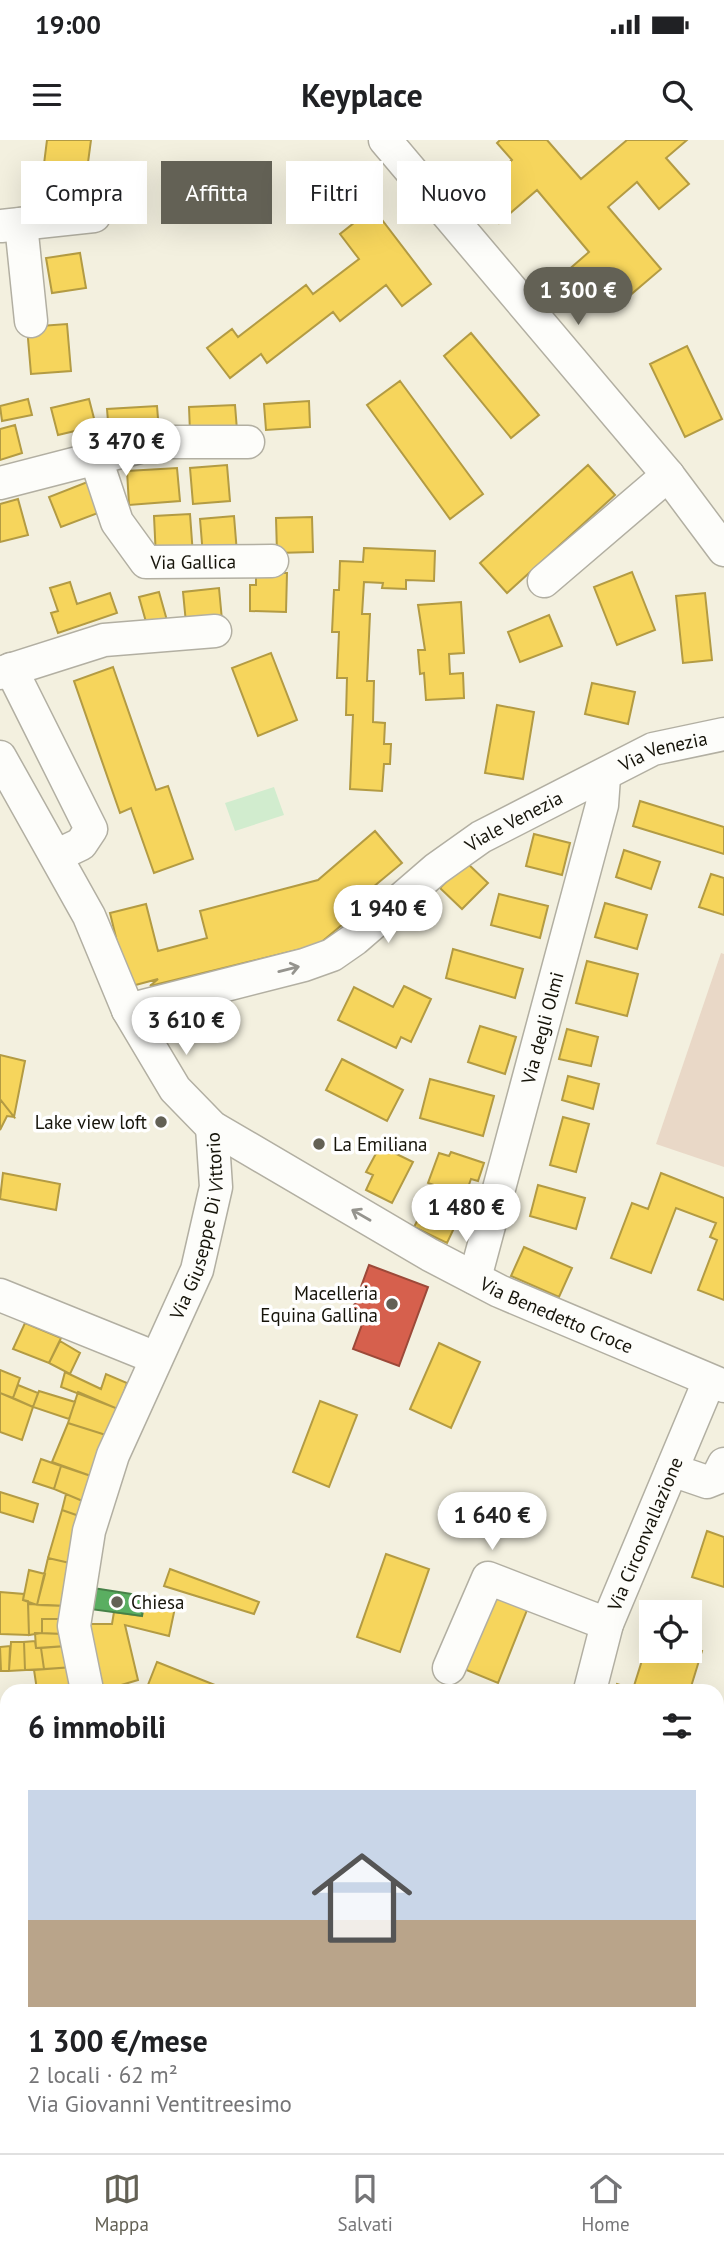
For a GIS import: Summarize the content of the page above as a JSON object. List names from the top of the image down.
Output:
{
  "streets": {
    "street": [
      "Via Gallica",
      "Via Venezia",
      "Viale Venezia",
      "Via degli Olmi",
      "Via Giuseppe Di Vittorio",
      "Via Benedetto Croce",
      "Via Circonvallazione"
    ]
  },
  "crossings": [
    ["Via Venezia", "Viale Venezia"],
    ["Via Venezia", "Via degli Olmi"],
    ["Viale Venezia", "Via degli Olmi"],
    ["Viale Venezia", "Via Giuseppe Di Vittorio"],
    ["Via degli Olmi", "Via Benedetto Croce"],
    ["Via Giuseppe Di Vittorio", "Via Benedetto Croce"],
    ["Via Benedetto Croce", "Via Circonvallazione"]
  ],
  "one_way": ["Viale Venezia", "Via Benedetto Croce"],
  "places": [
    "Lake view loft",
    "La Emiliana",
    "Macelleria Equina Gallina",
    "Chiesa"
  ],
  "page": {
    "status": "19:00",
    "header": "Keyplace",
    "chip": [
      "Compra",
      "Affitta",
      "Filtri",
      "Nuovo"
    ],
    "price": [
      "1 300 €",
      "3 470 €",
      "1 940 €",
      "3 610 €",
      "1 480 €",
      "1 640 €"
    ],
    "heading": "6 immobili",
    "list": [
      {
        "name": "1 300 €/mese",
        "note": "2 locali · 62 m² · Via Giovanni Ventitreesimo"
      }
    ],
    "tabs": ["Mappa", "Salvati", "Home"]
  }
}
